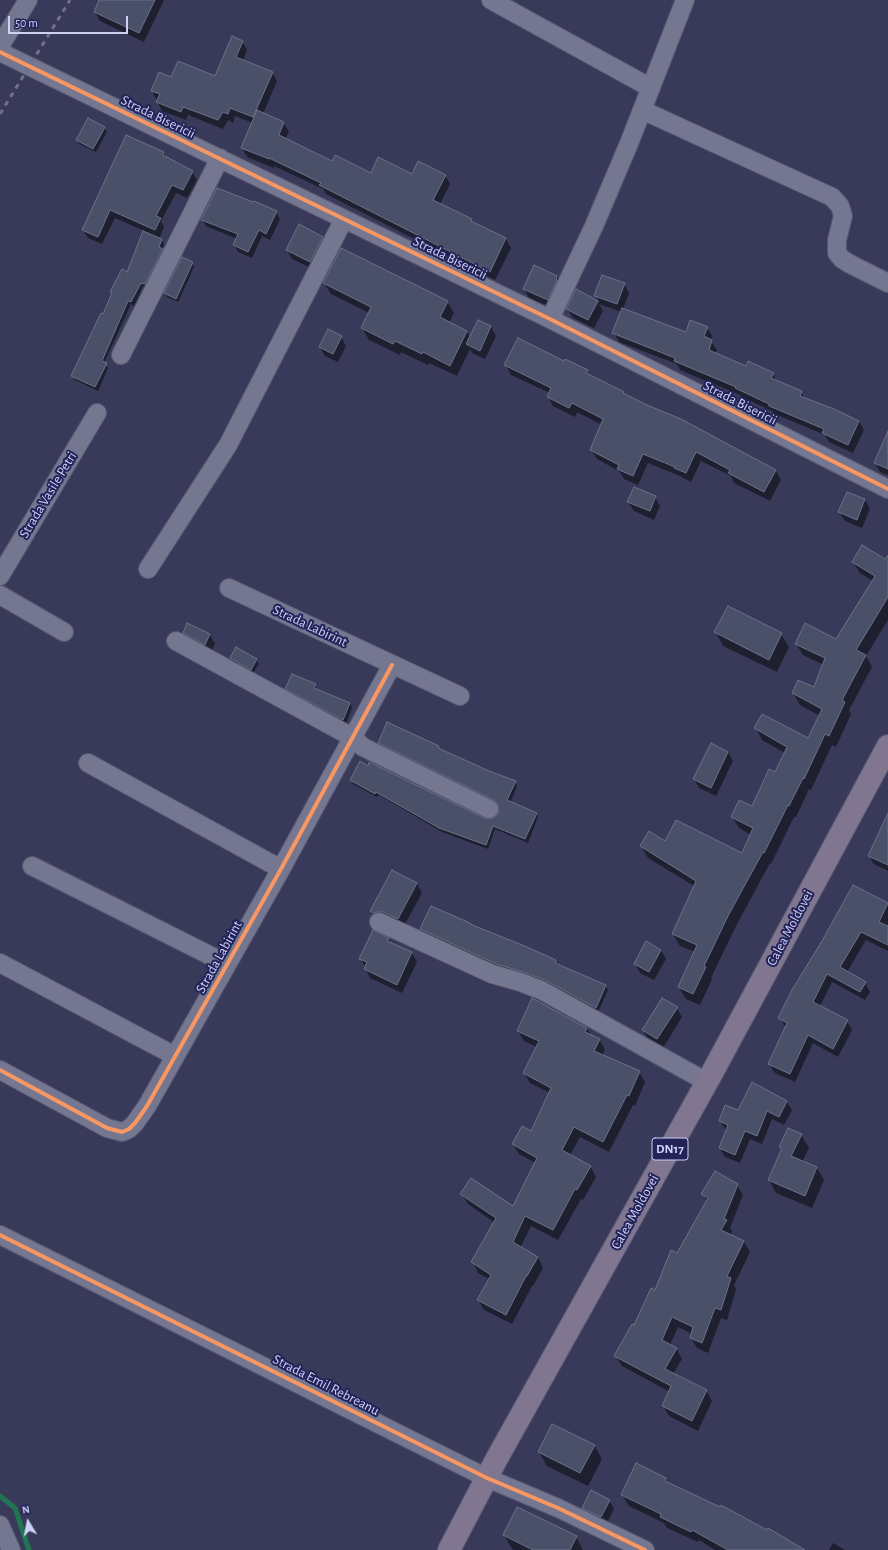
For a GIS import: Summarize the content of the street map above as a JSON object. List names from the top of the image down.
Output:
{
  "streets": {
    "highway": ["Calea Moldovei", "DN17"],
    "street": [
      "Strada Bisericii",
      "Strada Vasile Petri",
      "Strada Labirint",
      "Strada Emil Rebreanu"
    ]
  },
  "crossings": [
    ["Calea Moldovei", "Strada Emil Rebreanu"]
  ],
  "scale_bar": "50 m",
  "north": "top"
}
